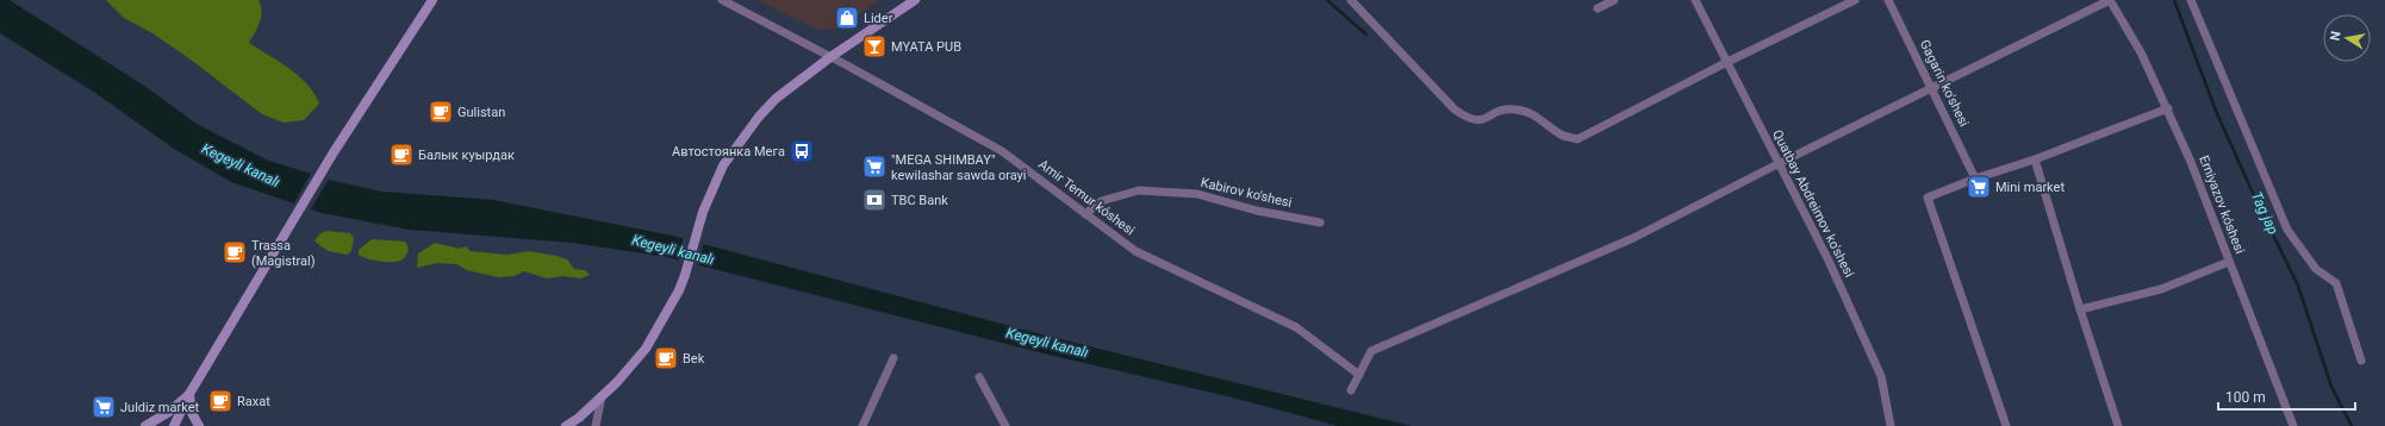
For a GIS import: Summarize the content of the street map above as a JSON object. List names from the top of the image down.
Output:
{
  "streets": {
    "street": [
      "Gagarin ko'shesi",
      "Kabirov ko'shesi",
      "Amir Temur kóshesi",
      "Quatbay Abdreimov ko'shesi",
      "Erniyazov kóshesi"
    ]
  },
  "crossings": [
    ["Kabirov ko'shesi", "Amir Temur kóshesi"]
  ],
  "water": ["Kegeyli kanalı", "Tag jap"],
  "places": {
    "shop": ["Lider"],
    "bar": ["MYATA PUB"],
    "cafe": [
      "Gulistan",
      "Балык куырдак",
      "Trassa (Magistral)",
      "Bek",
      "Raxat"
    ],
    "bus stop": ["Автостоянка Мега"],
    "supermarket": ["\"MEGA SHIMBAY\" kewilashar sawda orayi", "Mini market", "Juldiz market"],
    "bank": ["TBC Bank"]
  },
  "scale_bar": "100 m",
  "north": "left"
}
